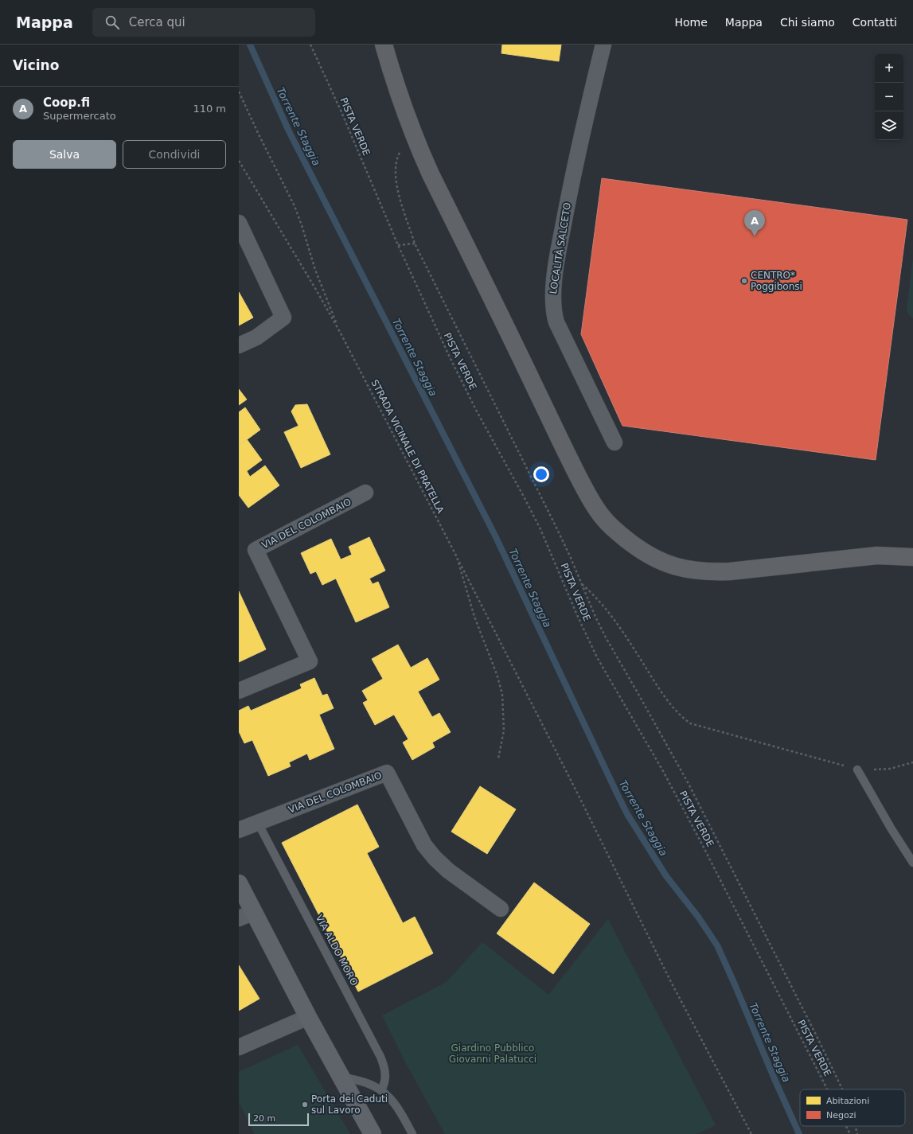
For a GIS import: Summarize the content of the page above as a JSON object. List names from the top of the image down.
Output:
{
  "streets": {
    "street": ["LOCALITÀ SALCETO", "VIA DEL COLOMBAIO"],
    "lane": ["VIA ALDO MORO"],
    "path": ["PISTA VERDE", "STRADA VICINALE DI PRATELLA"]
  },
  "crossings": [
    ["VIA DEL COLOMBAIO", "VIA ALDO MORO"]
  ],
  "water": ["Torrente Staggia"],
  "parks": ["Giardino Pubblico Giovanni Palatucci"],
  "places": ["CENTRO* Poggibonsi", "Porta dei Caduti sul Lavoro"],
  "legend": ["Abitazioni", "Negozi"],
  "scale_bar": "20 m",
  "page": {
    "header": "Mappa",
    "search": "Cerca qui",
    "nav": [
      "Home",
      "Mappa",
      "Chi siamo",
      "Contatti"
    ],
    "heading": "Vicino",
    "map_buttons": ["+", "−"],
    "list": [
      {
        "mark": "A",
        "name": "Coop.fi",
        "note": "Supermercato",
        "value": "110 m"
      }
    ],
    "buttons": ["Salva", "Condividi"],
    "pins": "A",
    "scale": "20 m"
  }
}
